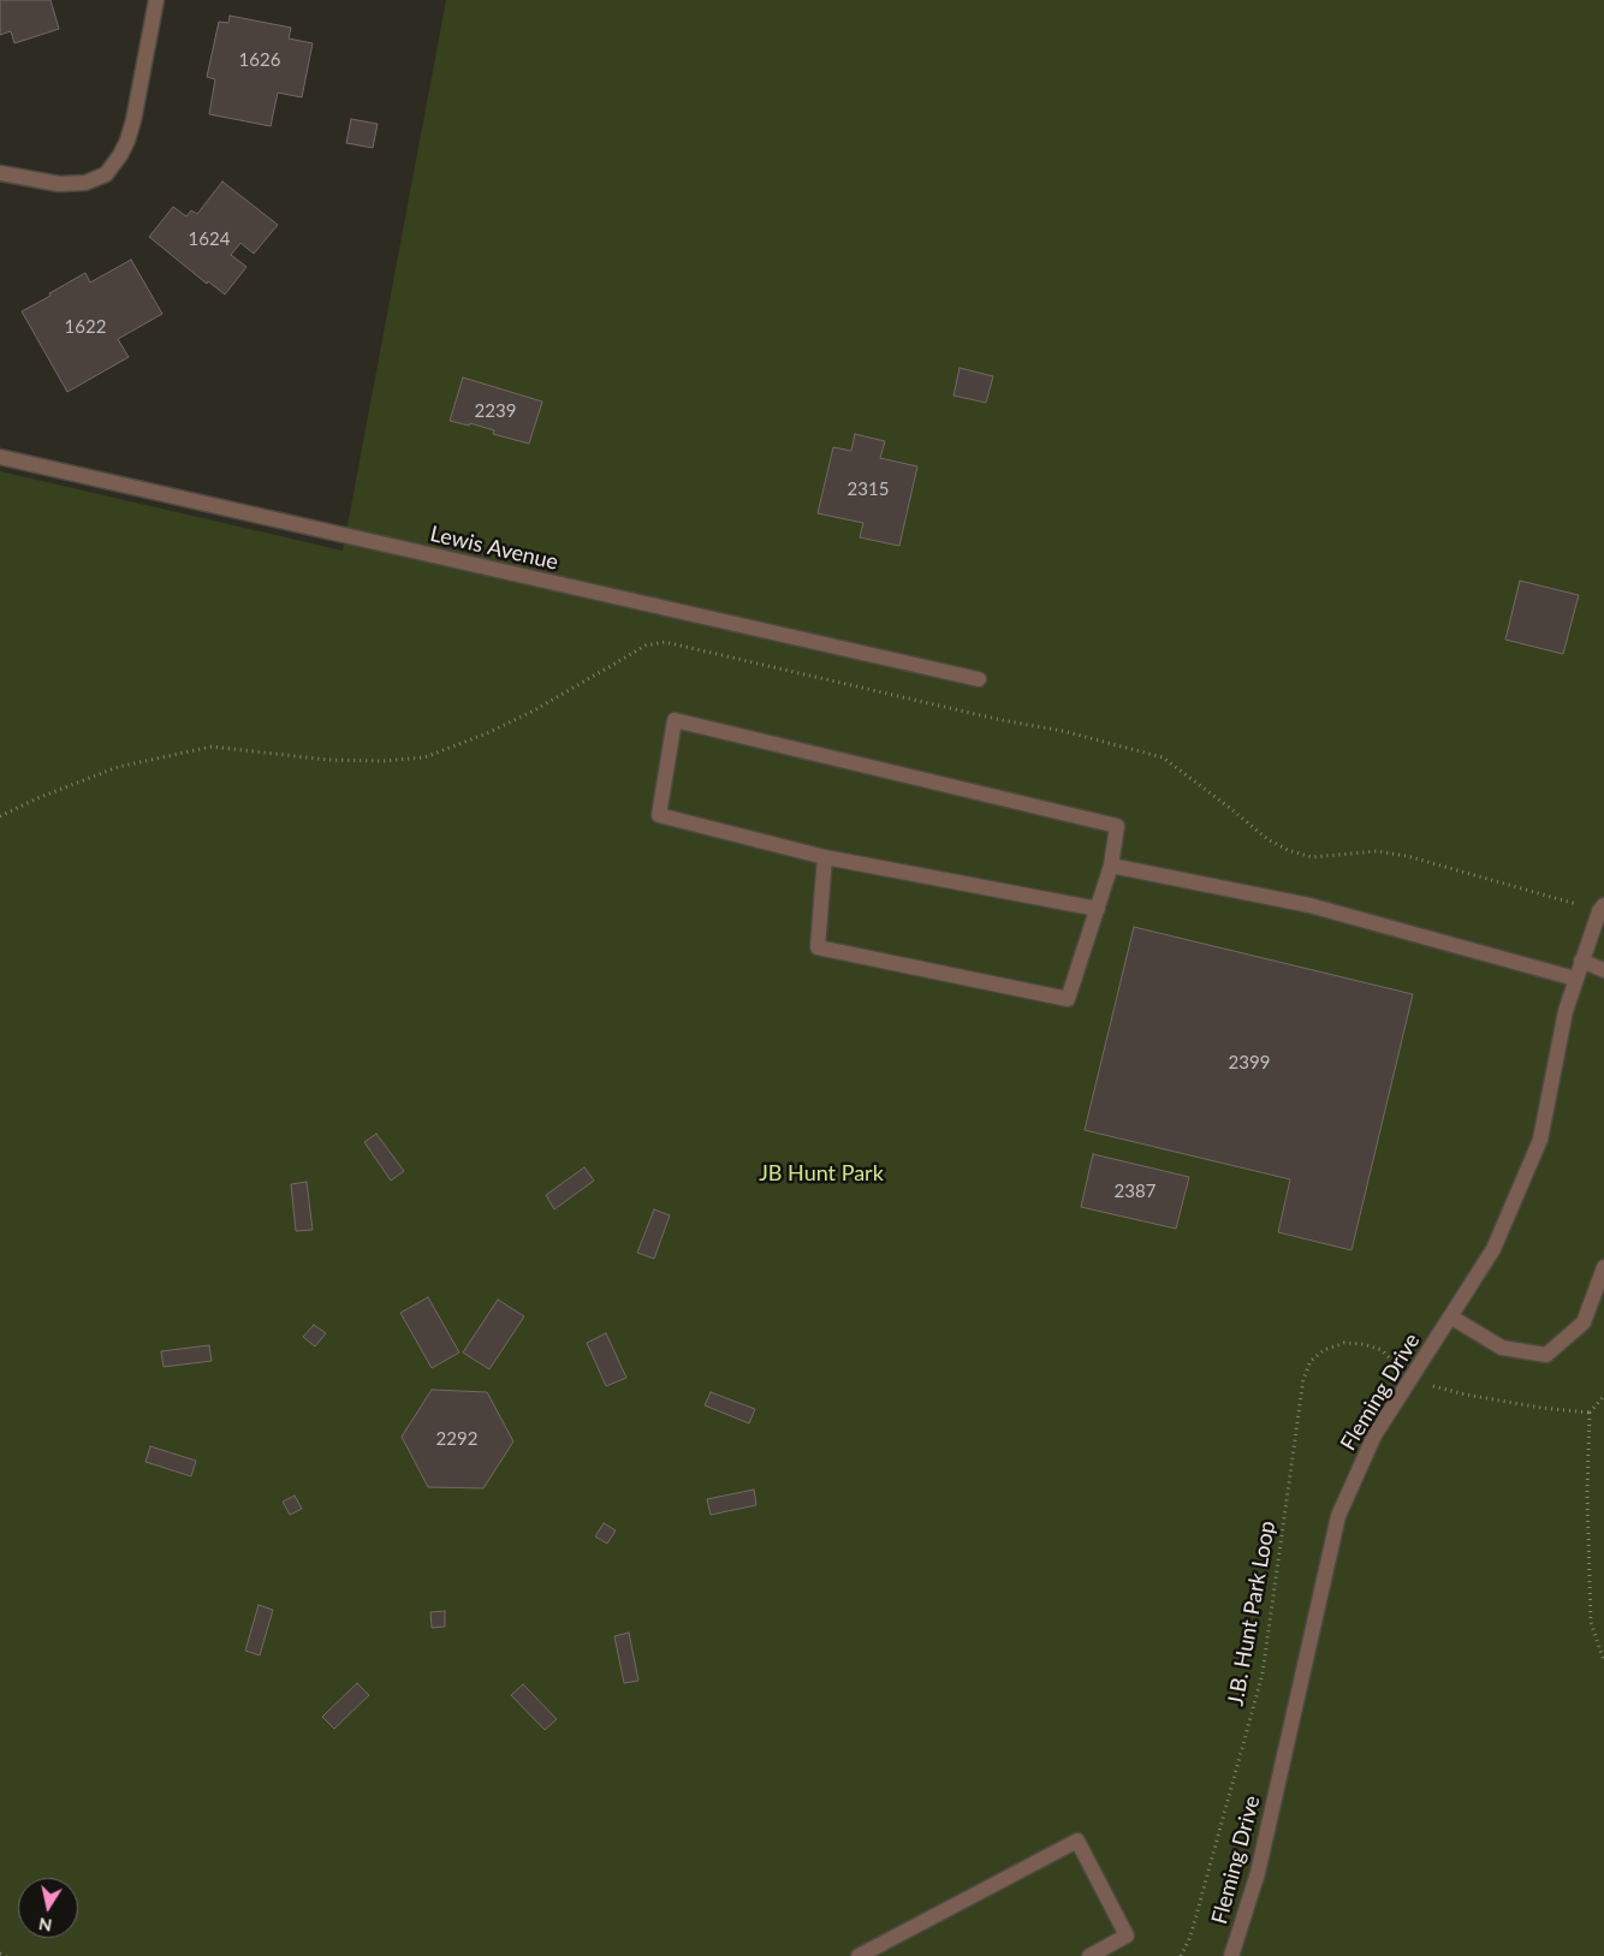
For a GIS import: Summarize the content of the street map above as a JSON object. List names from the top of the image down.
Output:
{
  "streets": {
    "street": ["Lewis Avenue", "Fleming Drive"],
    "path": ["J.B. Hunt Park Loop"]
  },
  "parks": ["JB Hunt Park"],
  "house_numbers": [
    "1626",
    "1624",
    "1622",
    "2239",
    "2315",
    "2399",
    "2387",
    "2292"
  ],
  "north": "bottom"
}
